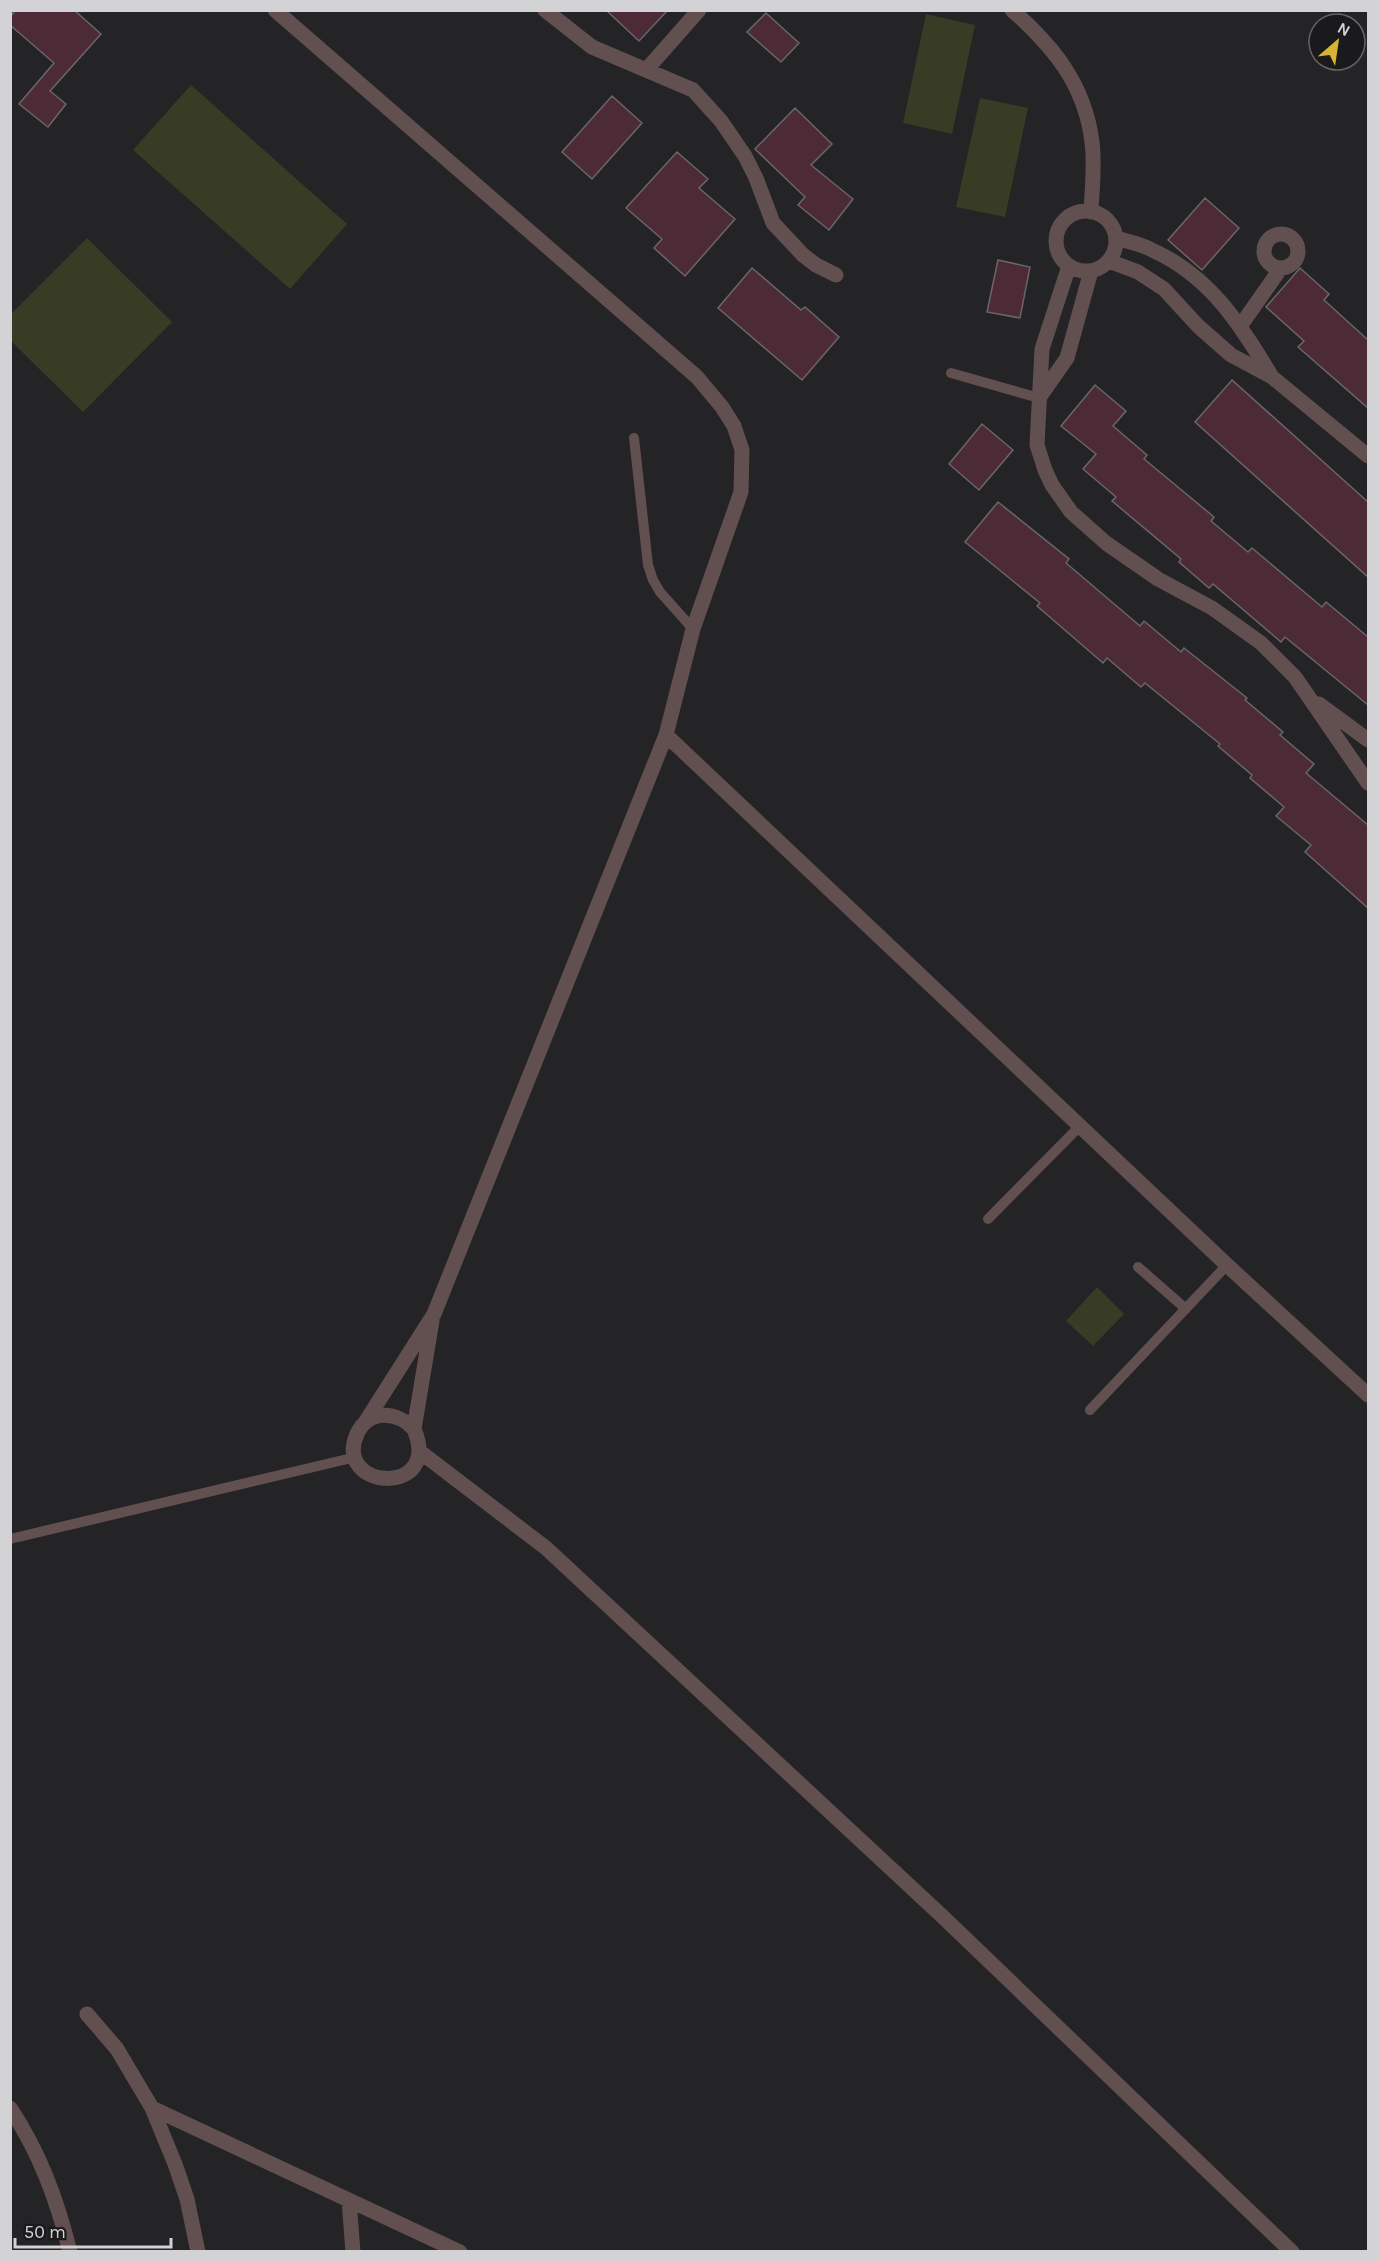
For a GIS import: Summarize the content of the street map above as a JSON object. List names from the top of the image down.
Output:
{
  "scale_bar": "50 m",
  "north": "top right"
}
